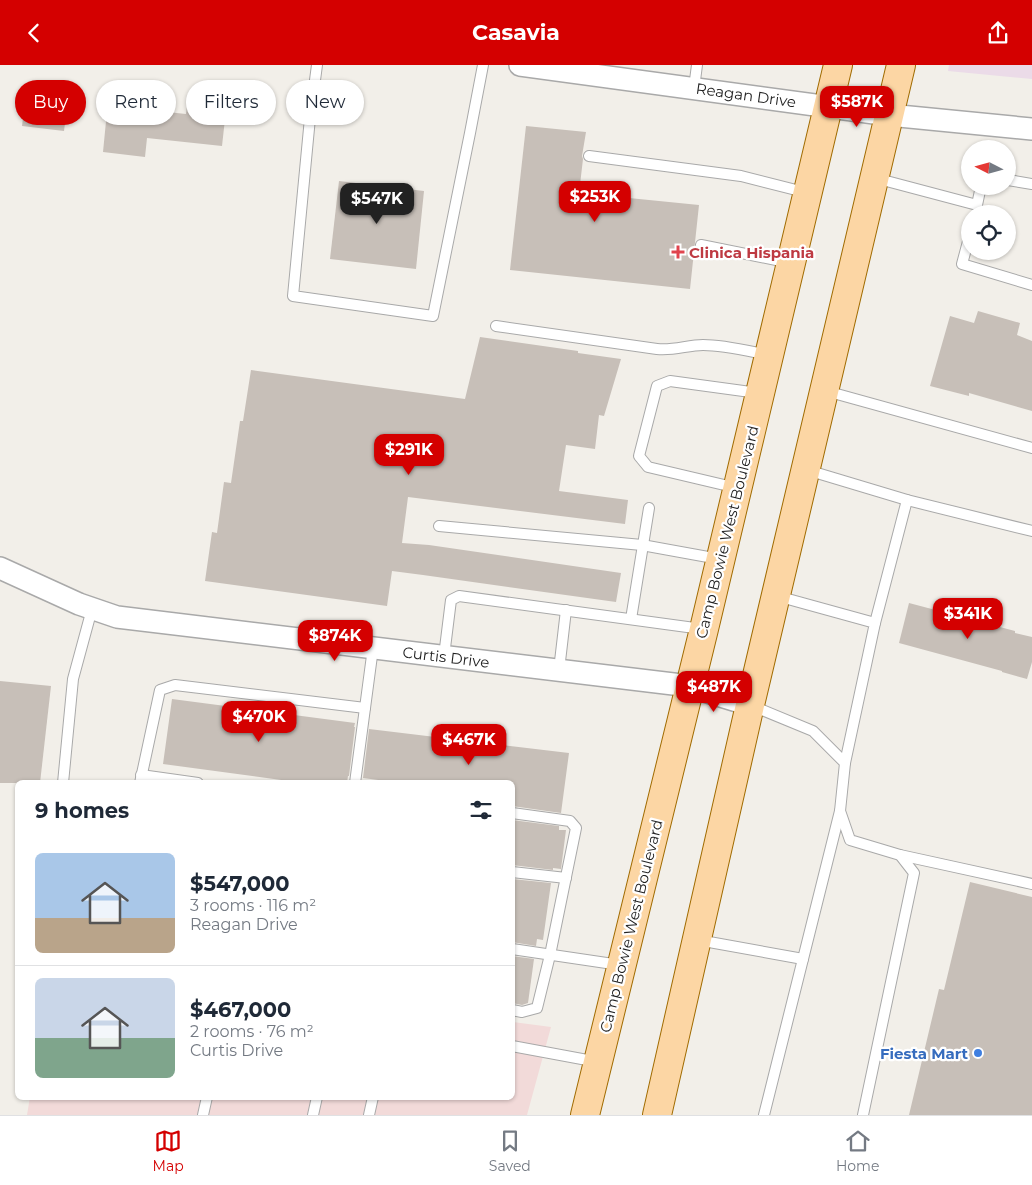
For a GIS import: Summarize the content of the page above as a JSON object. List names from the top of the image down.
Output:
{
  "streets": {
    "main road": ["Camp Bowie West Boulevard"],
    "street": ["Reagan Drive", "Curtis Drive"]
  },
  "crossings": [
    ["Reagan Drive", "Camp Bowie West Boulevard"],
    ["Camp Bowie West Boulevard", "Curtis Drive"]
  ],
  "places": {
    "health": ["Clinica Hispania"],
    "other": ["Fiesta Mart"]
  },
  "north": "left",
  "page": {
    "header": "Casavia",
    "chip": [
      "Buy",
      "Rent",
      "Filters",
      "New"
    ],
    "price": [
      "$587K",
      "$253K",
      "$547K",
      "$291K",
      "$341K",
      "$874K",
      "$487K",
      "$470K",
      "$467K"
    ],
    "heading": "9 homes",
    "list": [
      {
        "name": "$547,000",
        "note": "3 rooms · 116 m² · Reagan Drive"
      },
      {
        "name": "$467,000",
        "note": "2 rooms · 76 m² · Curtis Drive"
      }
    ],
    "tabs": ["Map", "Saved", "Home"]
  }
}
